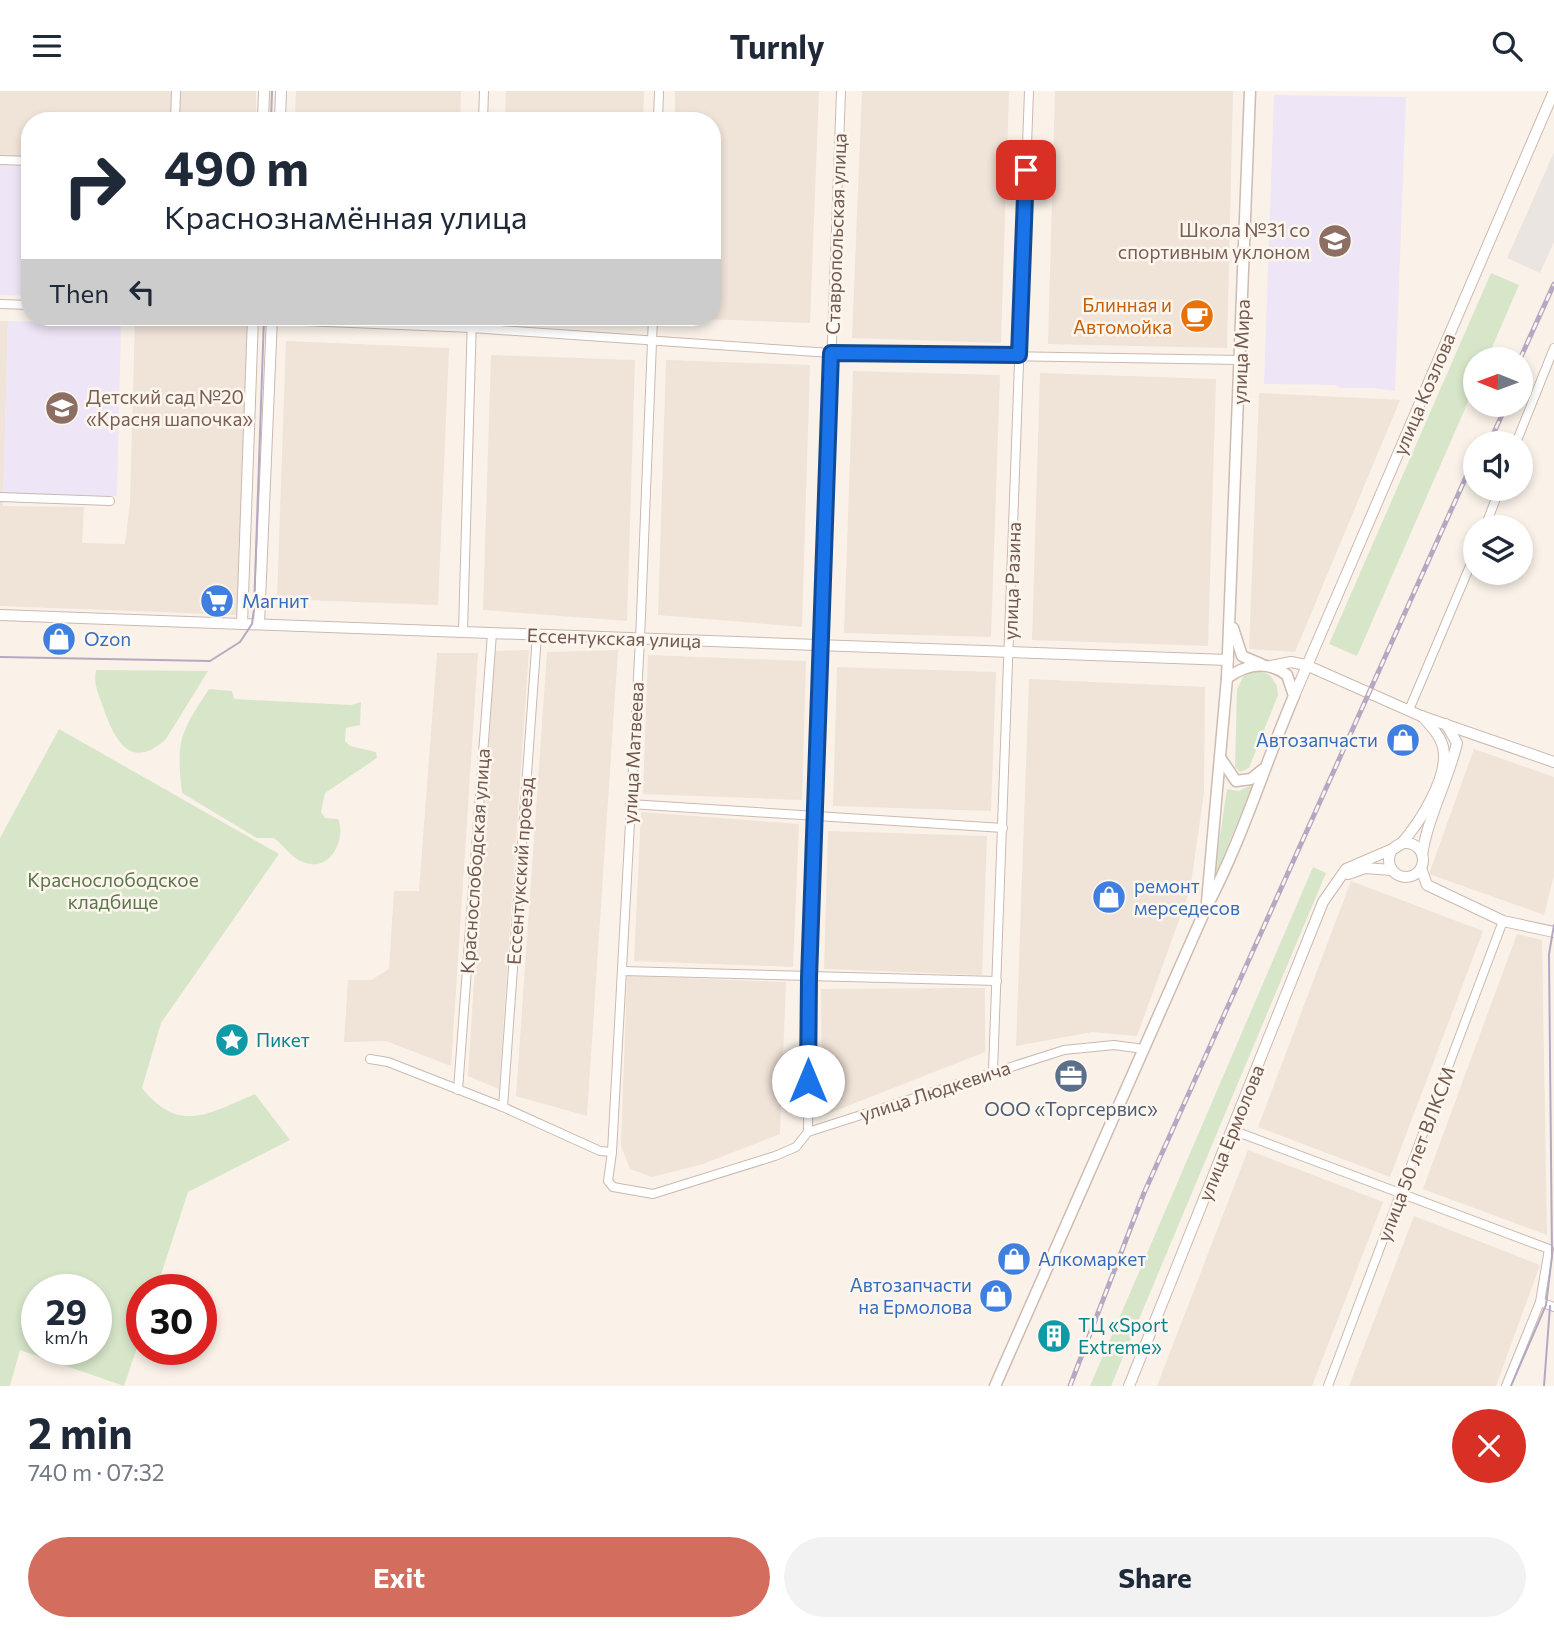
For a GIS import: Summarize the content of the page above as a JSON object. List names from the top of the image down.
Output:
{
  "streets": {
    "main road": ["улица Мира"],
    "street": [
      "Ставропольская улица",
      "улица Козлова",
      "улица Разина",
      "Ессентукская улица",
      "улица Матвеева",
      "Краснослободская улица",
      "Ессентукский проезд",
      "улица Людкевича",
      "улица Ермолова",
      "улица 50 лет ВЛКСМ"
    ]
  },
  "crossings": [
    ["Ставропольская улица", "Ессентукская улица"],
    ["Ставропольская улица", "улица Людкевича"],
    ["улица Мира", "улица Козлова"],
    ["улица Мира", "Ессентукская улица"],
    ["улица Разина", "Ессентукская улица"],
    ["улица Разина", "улица Людкевича"],
    ["Ессентукская улица", "улица Матвеева"],
    ["Ессентукская улица", "Краснослободская улица"],
    ["Ессентукская улица", "Ессентукский проезд"],
    ["улица Матвеева", "улица Людкевича"]
  ],
  "parks": ["Краснослободское кладбище"],
  "places": {
    "school or university": ["Школа №31 со спортивным уклоном", "Детский сад №20 «Красня шапочка»"],
    "cafe": ["Блинная и Автомойка"],
    "supermarket": ["Магнит"],
    "shop": [
      "Ozon",
      "Автозапчасти",
      "ремонт мерседесов",
      "Алкомаркет",
      "Автозапчасти на Ермолова"
    ],
    "place": ["Пикет"],
    "office": ["ООО «Торгсервис»"],
    "building": ["ТЦ «Sport Extreme»"]
  },
  "north": "left",
  "page": {
    "header": "Turnly",
    "turn": ["490 m", "Краснознамённая улица"],
    "then": "Then",
    "speed": "29 km/h",
    "limit": "30",
    "heading": ["2 min", "740 m · 07:32"],
    "buttons": ["Exit", "Share"]
  }
}
